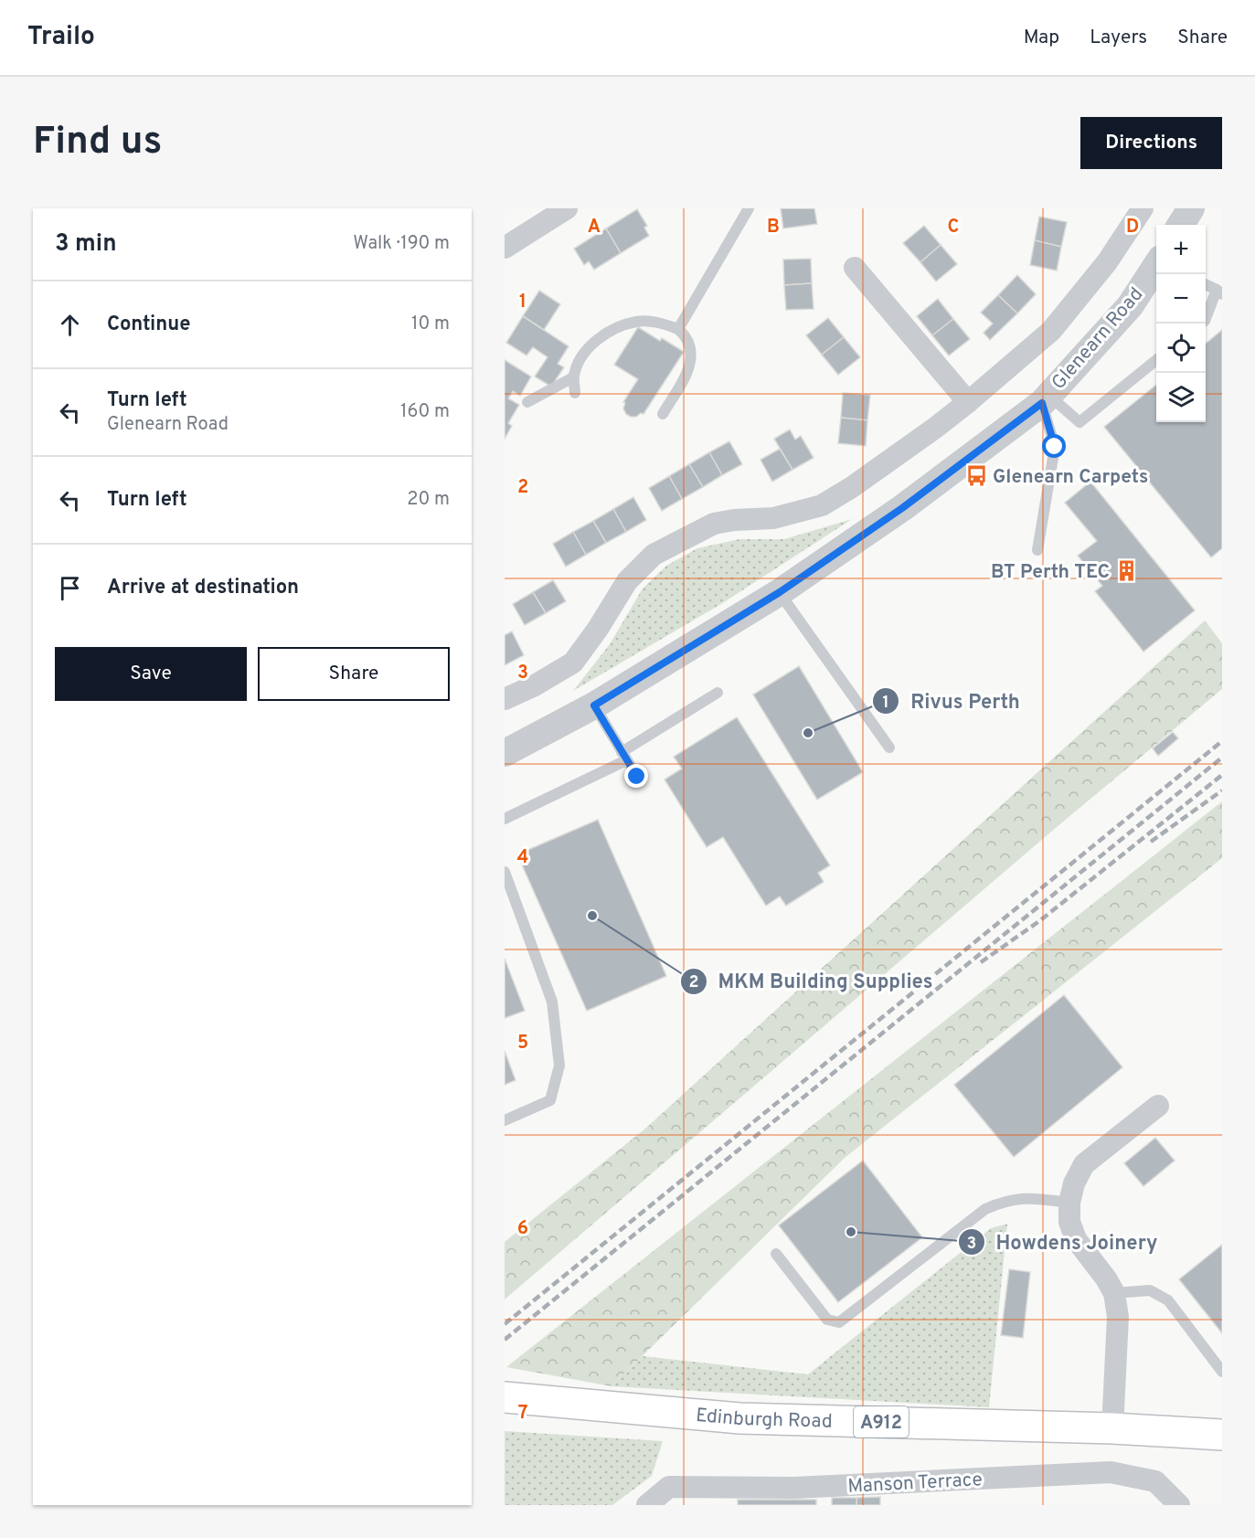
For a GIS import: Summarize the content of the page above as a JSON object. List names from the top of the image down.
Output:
{
  "streets": {
    "main road": ["Edinburgh Road", "A912"],
    "street": ["Glenearn Road", "Manson Terrace"]
  },
  "places": {
    "bus stop": ["Glenearn Carpets"],
    "building": ["BT Perth TEC"],
    "other": ["Rivus Perth", "MKM Building Supplies", "Howdens Joinery"]
  },
  "page": {
    "header": "Trailo",
    "nav": ["Map", "Layers", "Share"],
    "buttons": [
      "Directions",
      ["Save", "Share"]
    ],
    "title": "Find us",
    "heading": ["3 min", "Walk · 190 m"],
    "map_buttons": ["+", "−"],
    "list": [
      ["Continue", "10 m"],
      ["Turn left", "Glenearn Road", "160 m"],
      ["Turn left", "20 m"],
      "Arrive at destination"
    ]
  },
  "grid": {
    "columns": [
      "A",
      "B",
      "C",
      "D"
    ],
    "rows": [
      "1",
      "2",
      "3",
      "4",
      "5",
      "6",
      "7"
    ]
  }
}
